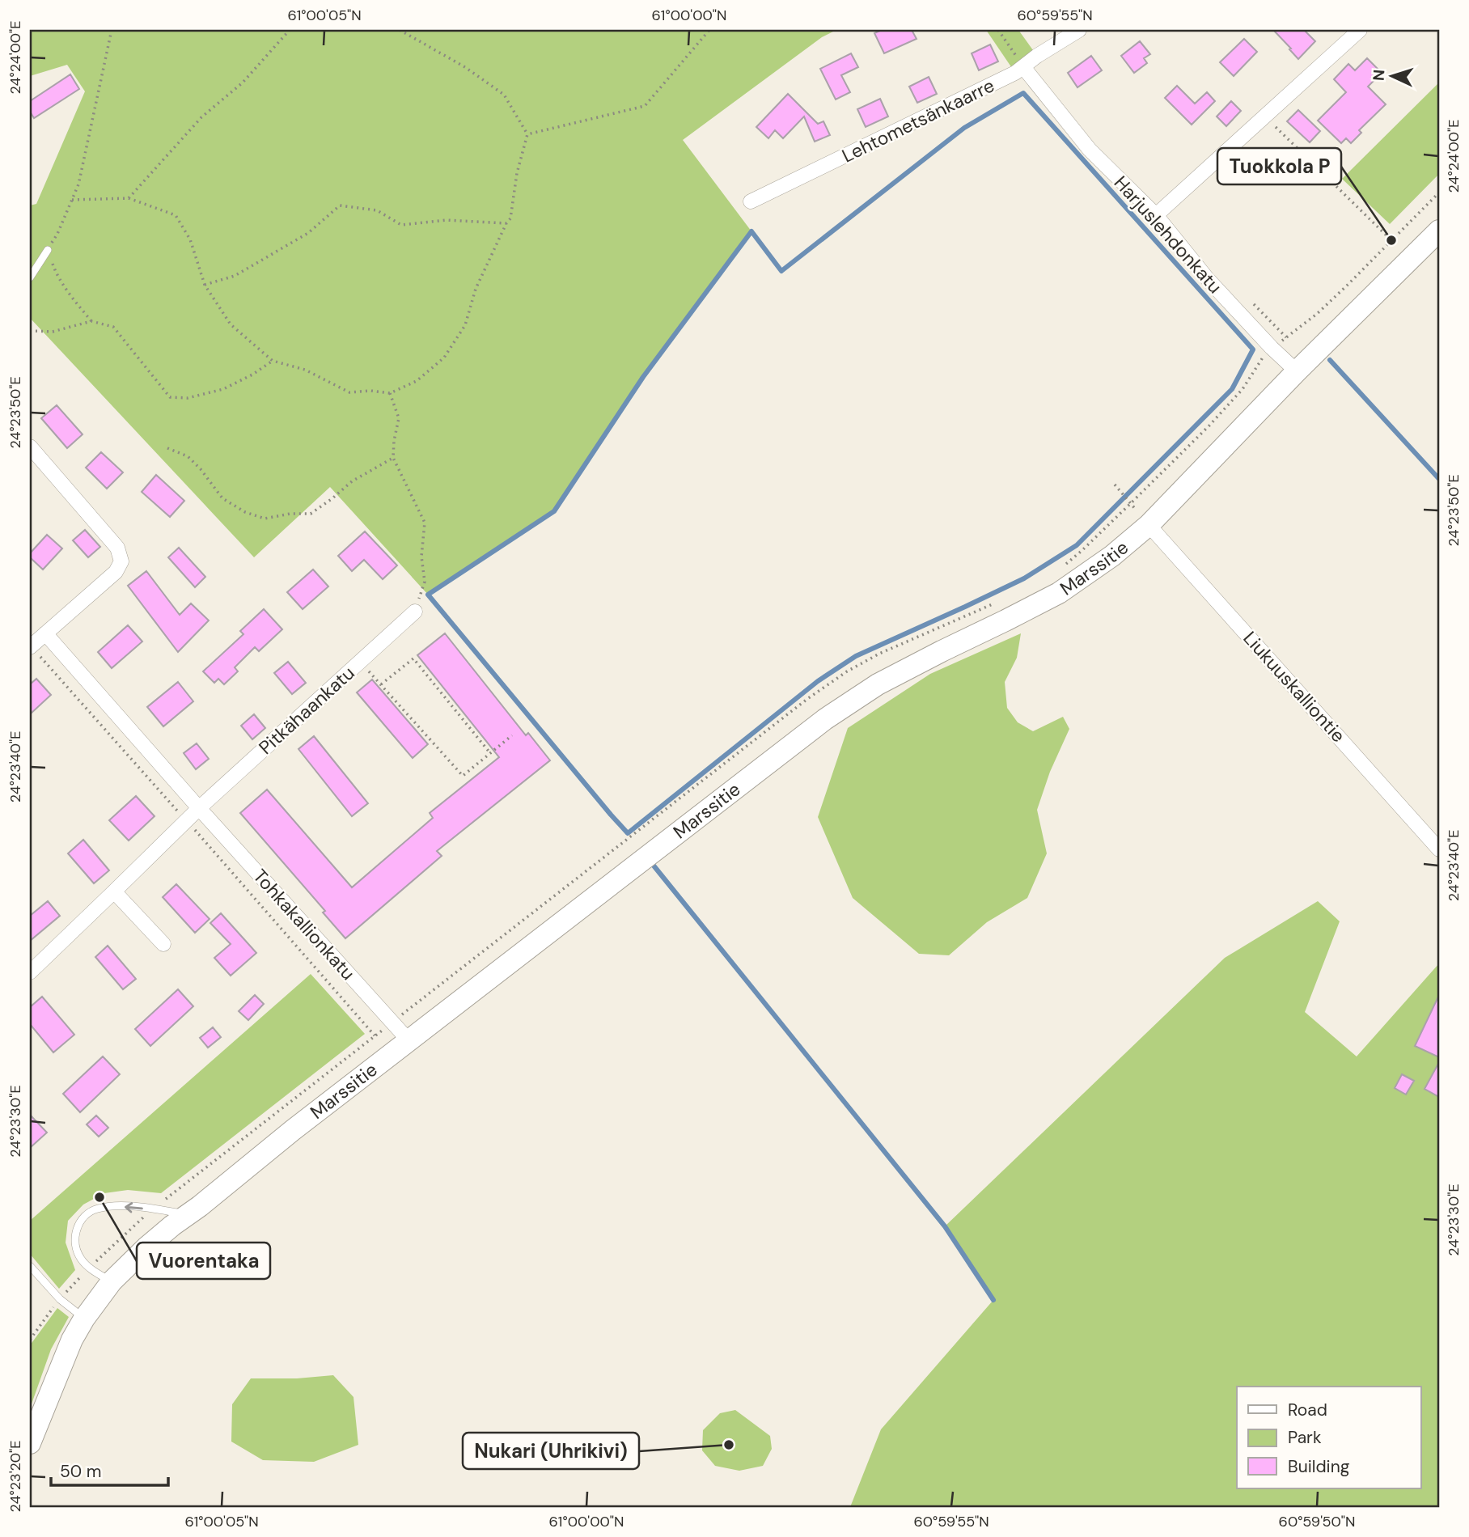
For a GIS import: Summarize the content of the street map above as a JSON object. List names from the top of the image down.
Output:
{
  "streets": {
    "main road": ["Marssitie"],
    "street": [
      "Lehtometsänkaarre",
      "Harjuslehdonkatu",
      "Liukuuskalliontie",
      "Pitkähaankatu",
      "Tohkakallionkatu"
    ]
  },
  "crossings": [
    ["Lehtometsänkaarre", "Harjuslehdonkatu"],
    ["Harjuslehdonkatu", "Marssitie"],
    ["Marssitie", "Liukuuskalliontie"],
    ["Marssitie", "Tohkakallionkatu"],
    ["Pitkähaankatu", "Tohkakallionkatu"]
  ],
  "places": ["Tuokkola P", "Vuorentaka", "Nukari (Uhrikivi)"],
  "legend": ["Road", "Park", "Building"],
  "scale_bar": "50 m",
  "north": "left",
  "coordinates": [
    "61°00'05\"N",
    "61°00'00\"N",
    "60°59'55\"N",
    "24°24'00\"E",
    "24°23'50\"E",
    "24°23'40\"E",
    "24°23'30\"E",
    "24°23'20\"E",
    "60°59'50\"N"
  ]
}
